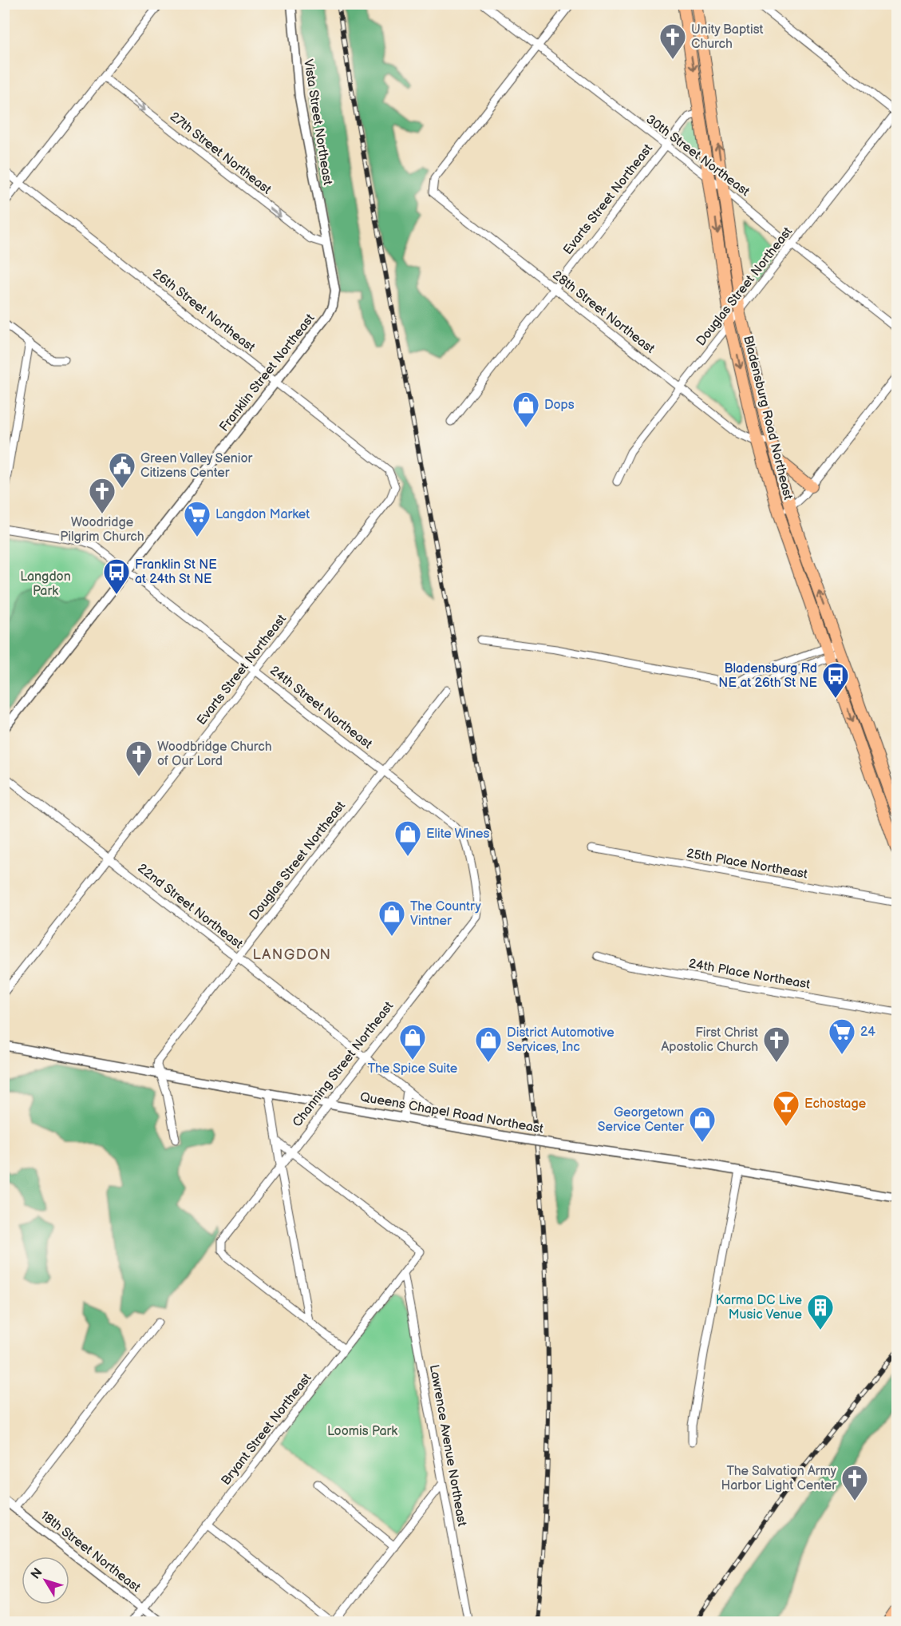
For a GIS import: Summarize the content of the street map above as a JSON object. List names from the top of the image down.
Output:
{
  "streets": {
    "main road": ["Bladensburg Road Northeast"],
    "street": [
      "Vista Street Northeast",
      "27th Street Northeast",
      "30th Street Northeast",
      "Evarts Street Northeast",
      "Douglas Street Northeast",
      "26th Street Northeast",
      "28th Street Northeast",
      "Franklin Street Northeast",
      "24th Street Northeast",
      "25th Place Northeast",
      "22nd Street Northeast",
      "24th Place Northeast",
      "Channing Street Northeast",
      "Queens Chapel Road Northeast",
      "Bryant Street Northeast",
      "Lawrence Avenue Northeast",
      "18th Street Northeast"
    ]
  },
  "crossings": [
    ["Vista Street Northeast", "27th Street Northeast"],
    ["Vista Street Northeast", "Franklin Street Northeast"],
    ["27th Street Northeast", "Franklin Street Northeast"],
    ["30th Street Northeast", "Evarts Street Northeast"],
    ["30th Street Northeast", "Douglas Street Northeast"],
    ["30th Street Northeast", "28th Street Northeast"],
    ["30th Street Northeast", "Bladensburg Road Northeast"],
    ["Evarts Street Northeast", "26th Street Northeast"],
    ["Evarts Street Northeast", "28th Street Northeast"],
    ["Evarts Street Northeast", "Bladensburg Road Northeast"],
    ["Evarts Street Northeast", "24th Street Northeast"],
    ["Evarts Street Northeast", "22nd Street Northeast"],
    ["Douglas Street Northeast", "28th Street Northeast"],
    ["Douglas Street Northeast", "Bladensburg Road Northeast"],
    ["Douglas Street Northeast", "24th Street Northeast"],
    ["Douglas Street Northeast", "22nd Street Northeast"],
    ["Douglas Street Northeast", "Queens Chapel Road Northeast"],
    ["26th Street Northeast", "Franklin Street Northeast"],
    ["28th Street Northeast", "Bladensburg Road Northeast"],
    ["Franklin Street Northeast", "24th Street Northeast"],
    ["24th Street Northeast", "Channing Street Northeast"],
    ["22nd Street Northeast", "Channing Street Northeast"],
    ["Channing Street Northeast", "Queens Chapel Road Northeast"],
    ["Channing Street Northeast", "Bryant Street Northeast"],
    ["Bryant Street Northeast", "Lawrence Avenue Northeast"],
    ["Bryant Street Northeast", "18th Street Northeast"]
  ],
  "one_way": ["27th Street Northeast"],
  "districts": ["LANGDON"],
  "parks": ["Langdon Park", "Loomis Park"],
  "places": {
    "church": [
      "Unity Baptist Church",
      "Woodridge Pilgrim Church",
      "Woodbridge Church of Our Lord",
      "First Christ Apostolic Church",
      "The Salvation Army Harbor Light Center"
    ],
    "shop": [
      "Dops",
      "Elite Wines",
      "The Country Vintner",
      "The Spice Suite",
      "District Automotive Services, Inc",
      "Georgetown Service Center"
    ],
    "public building": ["Green Valley Senior Citizens Center"],
    "supermarket": ["Langdon Market", "24"],
    "bus stop": ["Franklin St NE at 24th St NE", "Bladensburg Rd NE at 26th St NE"],
    "bar": ["Echostage"],
    "building": ["Karma DC Live Music Venue"]
  },
  "north": "top left"
}
